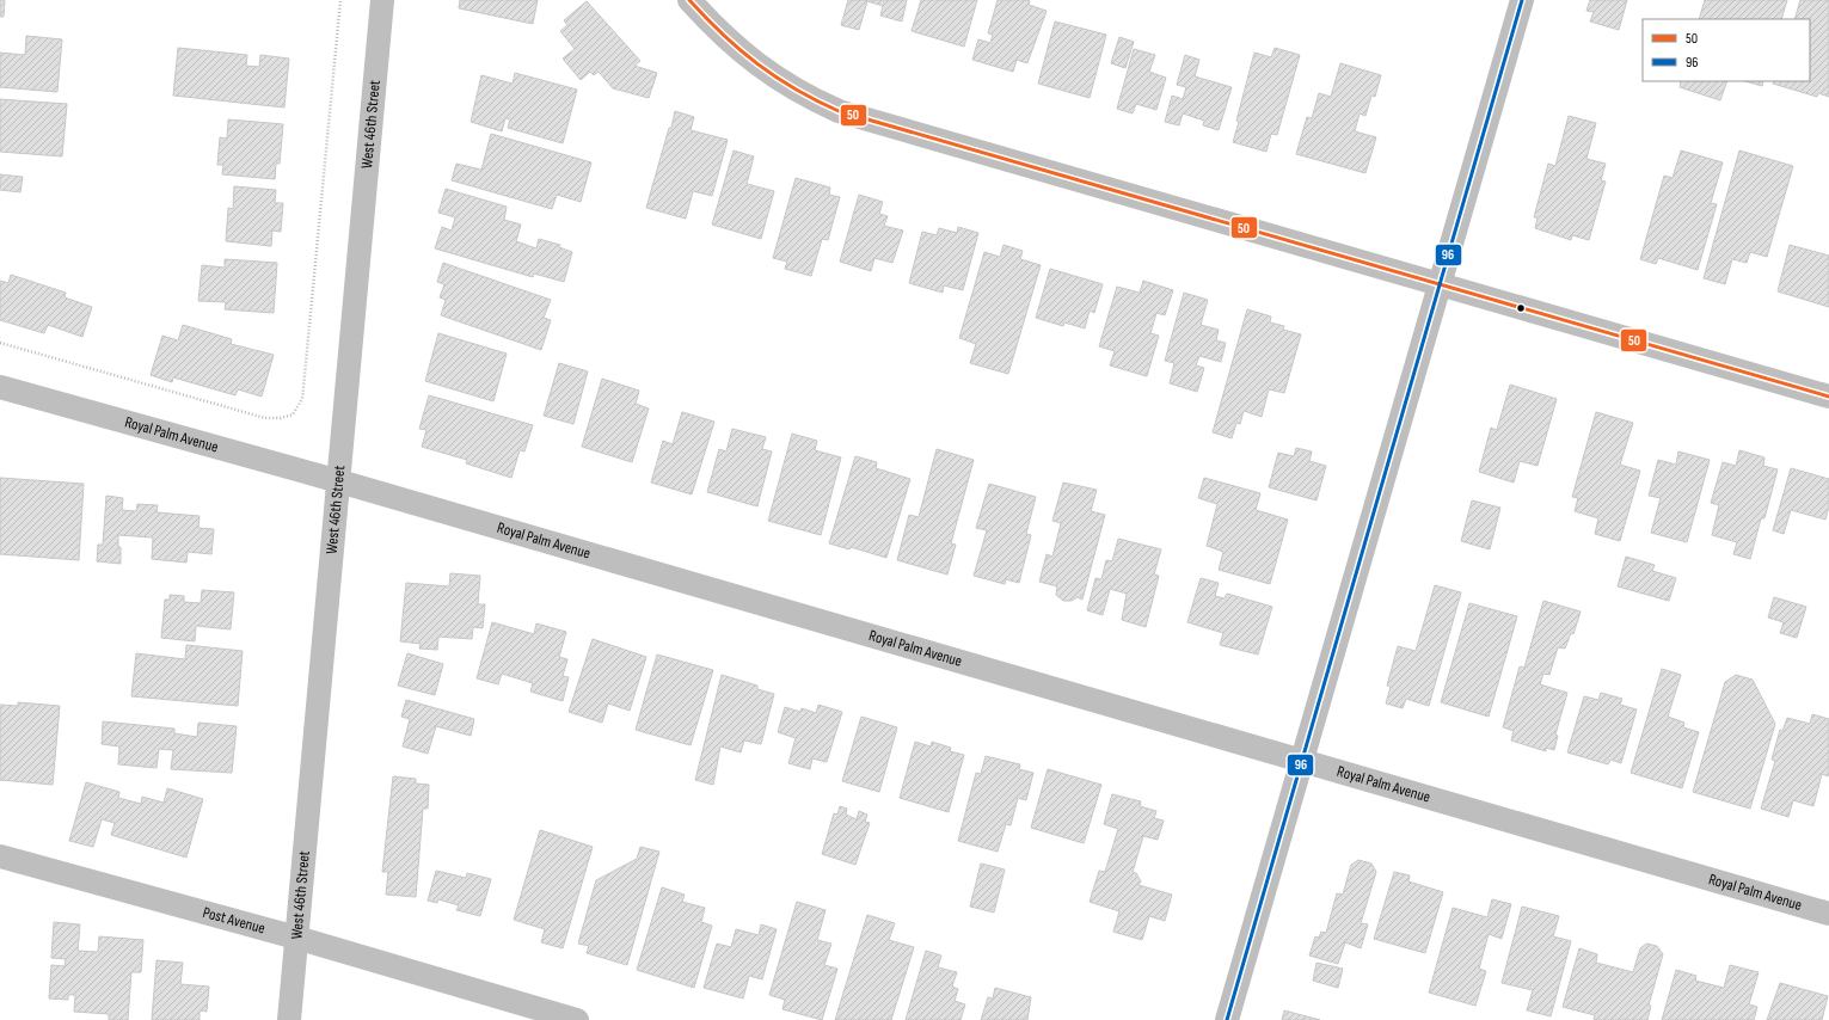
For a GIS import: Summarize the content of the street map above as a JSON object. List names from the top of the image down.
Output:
{
  "streets": {
    "street": ["West 46th Street", "Royal Palm Avenue", "Post Avenue"]
  },
  "crossings": [
    ["West 46th Street", "Royal Palm Avenue"],
    ["West 46th Street", "Post Avenue"]
  ],
  "lines": ["transit line 50", "transit line 96"],
  "legend": ["50", "96"]
}
